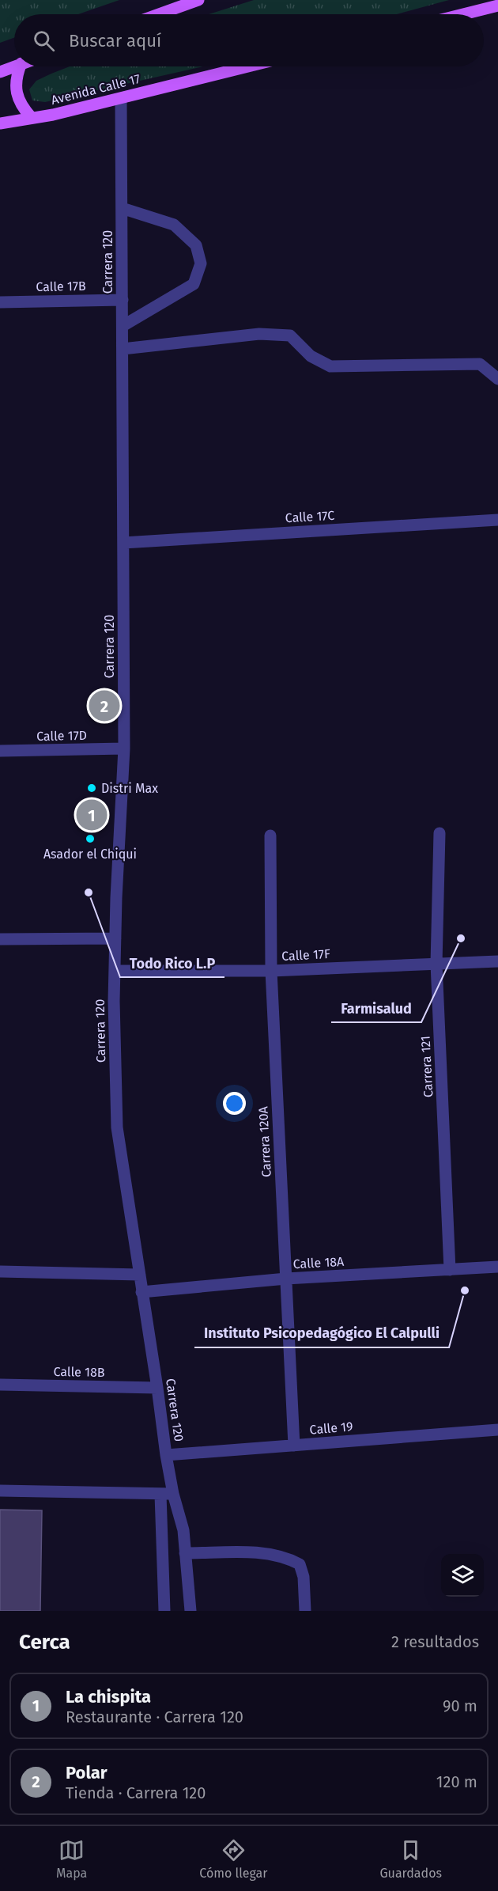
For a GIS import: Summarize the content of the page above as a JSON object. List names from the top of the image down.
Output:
{
  "streets": {
    "main road": ["Avenida Calle 17"],
    "street": [
      "Carrera 120",
      "Calle 17B",
      "Calle 17C",
      "Calle 17D",
      "Calle 17F",
      "Carrera 121",
      "Carrera 120A",
      "Calle 18A",
      "Calle 18B",
      "Calle 19"
    ]
  },
  "crossings": [
    ["Avenida Calle 17", "Carrera 120"],
    ["Carrera 120", "Calle 17B"],
    ["Carrera 120", "Calle 17C"],
    ["Carrera 120", "Calle 17D"],
    ["Carrera 120", "Calle 17F"],
    ["Carrera 120", "Calle 18A"],
    ["Carrera 120", "Calle 18B"],
    ["Carrera 120", "Calle 19"],
    ["Calle 17F", "Carrera 121"],
    ["Calle 17F", "Carrera 120A"],
    ["Carrera 121", "Calle 18A"],
    ["Carrera 120A", "Calle 18A"],
    ["Carrera 120A", "Calle 19"]
  ],
  "places": [
    "Distri Max",
    "Asador el Chiqui",
    "Todo Rico L.P",
    "Farmisalud",
    "Instituto Psicopedagógico El Calpulli"
  ],
  "page": {
    "search": "Buscar aquí",
    "pins": ["2", "1"],
    "heading": ["Cerca", "2 resultados"],
    "list": [
      {
        "mark": "1",
        "name": "La chispita",
        "note": "Restaurante · Carrera 120",
        "value": "90 m"
      },
      {
        "mark": "2",
        "name": "Polar",
        "note": "Tienda · Carrera 120",
        "value": "120 m"
      }
    ],
    "nav": ["Mapa", "Cómo llegar", "Guardados"]
  }
}
